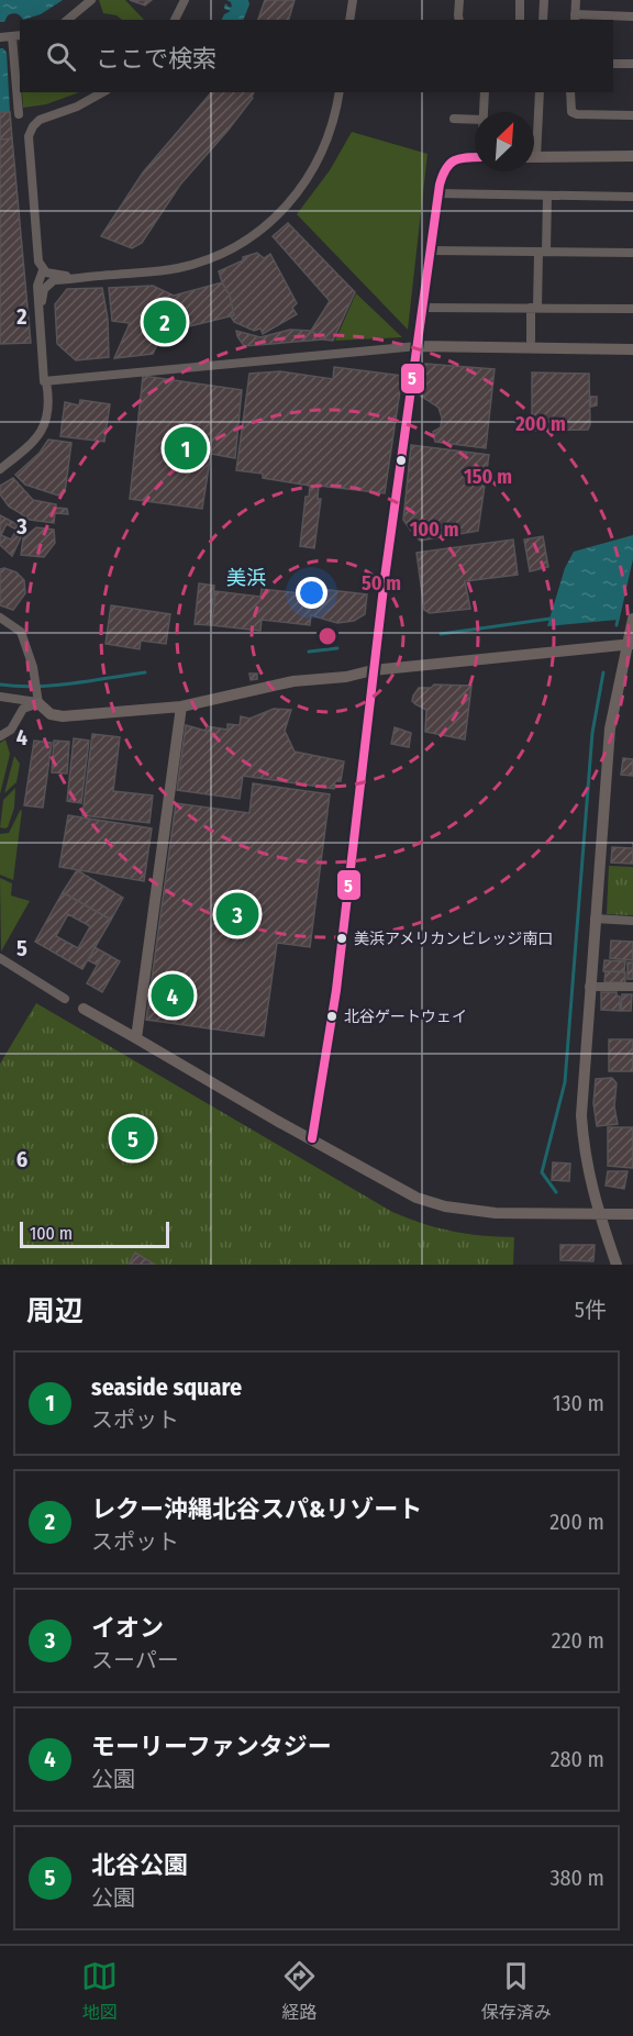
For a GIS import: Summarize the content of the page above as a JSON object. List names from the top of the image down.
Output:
{
  "districts": ["美浜"],
  "places": ["美浜アメリカンビレッジ南口", "北谷ゲートウェイ"],
  "lines": ["transit line 5"],
  "scale_bar": "100 m",
  "north": "top right",
  "page": {
    "search": "ここで検索",
    "pins": [
      "2",
      "1",
      "3",
      "4",
      "5"
    ],
    "scale": "100 m",
    "heading": ["周辺", "5件"],
    "list": [
      {
        "mark": "1",
        "name": "seaside square",
        "note": "スポット",
        "value": "130 m"
      },
      {
        "mark": "2",
        "name": "レクー沖縄北谷スパ&リゾート",
        "note": "スポット",
        "value": "200 m"
      },
      {
        "mark": "3",
        "name": "イオン",
        "note": "スーパー",
        "value": "220 m"
      },
      {
        "mark": "4",
        "name": "モーリーファンタジー",
        "note": "公園",
        "value": "280 m"
      },
      {
        "mark": "5",
        "name": "北谷公園",
        "note": "公園",
        "value": "380 m"
      }
    ],
    "nav": ["地図", "経路", "保存済み"]
  },
  "grid": {
    "rows": [
      "2",
      "3",
      "4",
      "5",
      "6"
    ]
  },
  "rings": [
    "200 m",
    "150 m",
    "100 m",
    "50 m"
  ]
}
